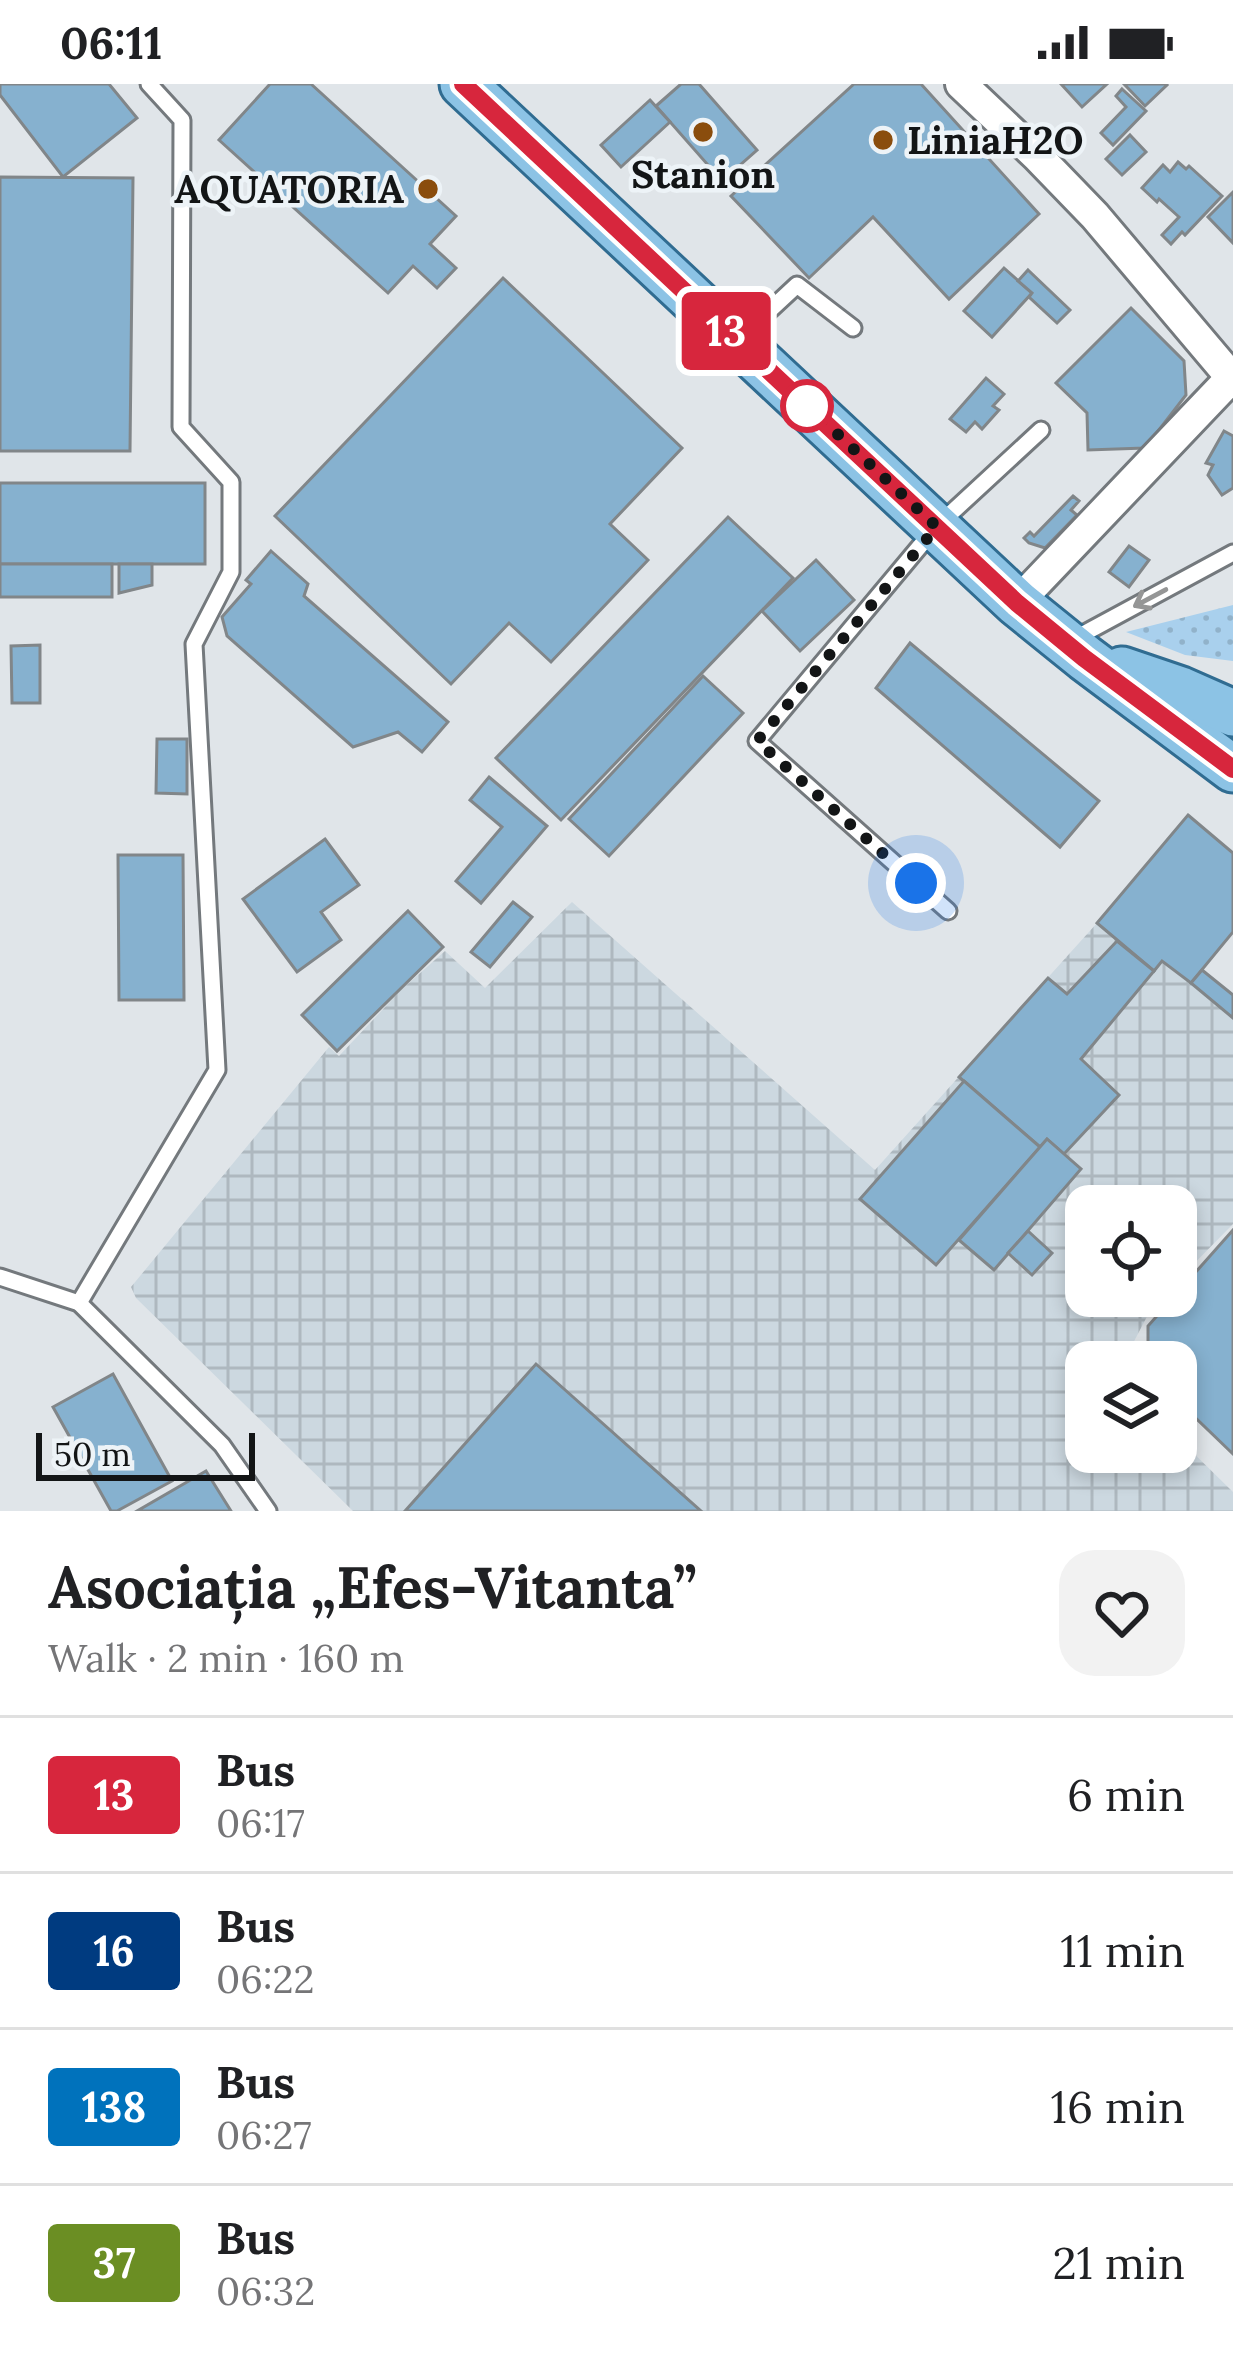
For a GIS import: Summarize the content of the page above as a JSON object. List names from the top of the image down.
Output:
{
  "places": ["Stanion", "LiniaH2O", "AQUATORIA"],
  "lines": ["bus line 13"],
  "scale_bar": "50 m",
  "page": {
    "status": "06:11",
    "on_map": "13",
    "scale": "50 m",
    "heading": ["Asociația „Efes-Vitanta”", "Walk · 2 min · 160 m"],
    "list": [
      {
        "mark": "13",
        "name": "Bus",
        "note": "06:17",
        "value": "6 min"
      },
      {
        "mark": "16",
        "name": "Bus",
        "note": "06:22",
        "value": "11 min"
      },
      {
        "mark": "138",
        "name": "Bus",
        "note": "06:27",
        "value": "16 min"
      },
      {
        "mark": "37",
        "name": "Bus",
        "note": "06:32",
        "value": "21 min"
      }
    ]
  }
}
